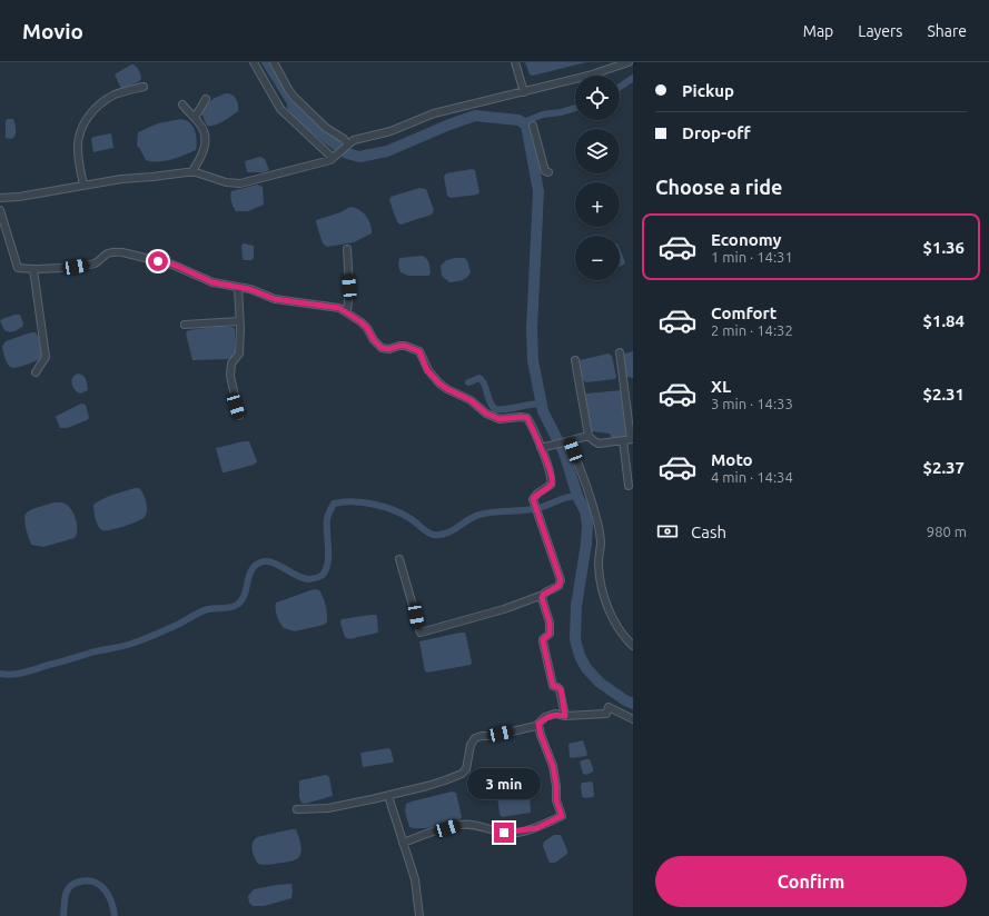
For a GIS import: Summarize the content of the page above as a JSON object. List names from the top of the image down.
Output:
{
  "page": {
    "header": "Movio",
    "nav": ["Map", "Layers", "Share"],
    "banner": ["Pickup", "Drop-off"],
    "map_buttons": ["+", "−"],
    "heading": "Choose a ride",
    "list": [
      {
        "name": "Economy",
        "note": "1 min · 14:31",
        "value": "$1.36"
      },
      {
        "name": "Comfort",
        "note": "2 min · 14:32",
        "value": "$1.84"
      },
      {
        "name": "XL",
        "note": "3 min · 14:33",
        "value": "$2.31"
      },
      {
        "name": "Moto",
        "note": "4 min · 14:34",
        "value": "$2.37"
      }
    ],
    "pay": ["Cash", "980 m"],
    "bubble": "3 min",
    "buttons": "Confirm"
  }
}
